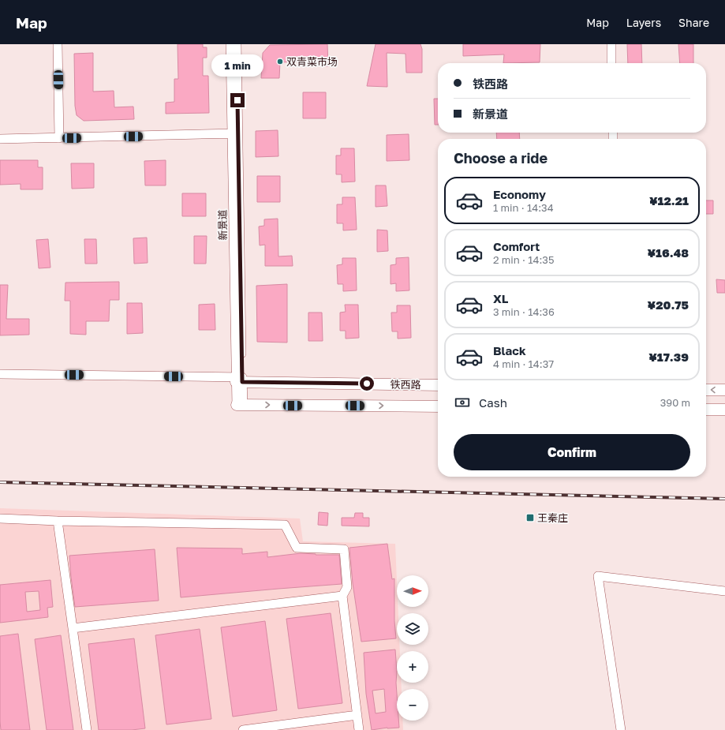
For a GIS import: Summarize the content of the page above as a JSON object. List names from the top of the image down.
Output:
{
  "streets": {
    "main road": ["铁西路"],
    "street": ["新景道"]
  },
  "crossings": [
    ["新景道", "铁西路"]
  ],
  "places": {
    "other": ["双青菜市场"],
    "transit": ["王秦庄"]
  },
  "north": "right",
  "page": {
    "header": "Map",
    "nav": ["Map", "Layers", "Share"],
    "bubble": "1 min",
    "banner": ["铁西路", "新景道"],
    "heading": "Choose a ride",
    "list": [
      {
        "name": "Economy",
        "note": "1 min · 14:34",
        "value": "¥12.21"
      },
      {
        "name": "Comfort",
        "note": "2 min · 14:35",
        "value": "¥16.48"
      },
      {
        "name": "XL",
        "note": "3 min · 14:36",
        "value": "¥20.75"
      },
      {
        "name": "Black",
        "note": "4 min · 14:37",
        "value": "¥17.39"
      }
    ],
    "pay": ["Cash", "390 m"],
    "buttons": "Confirm",
    "map_buttons": ["+", "−"]
  }
}
